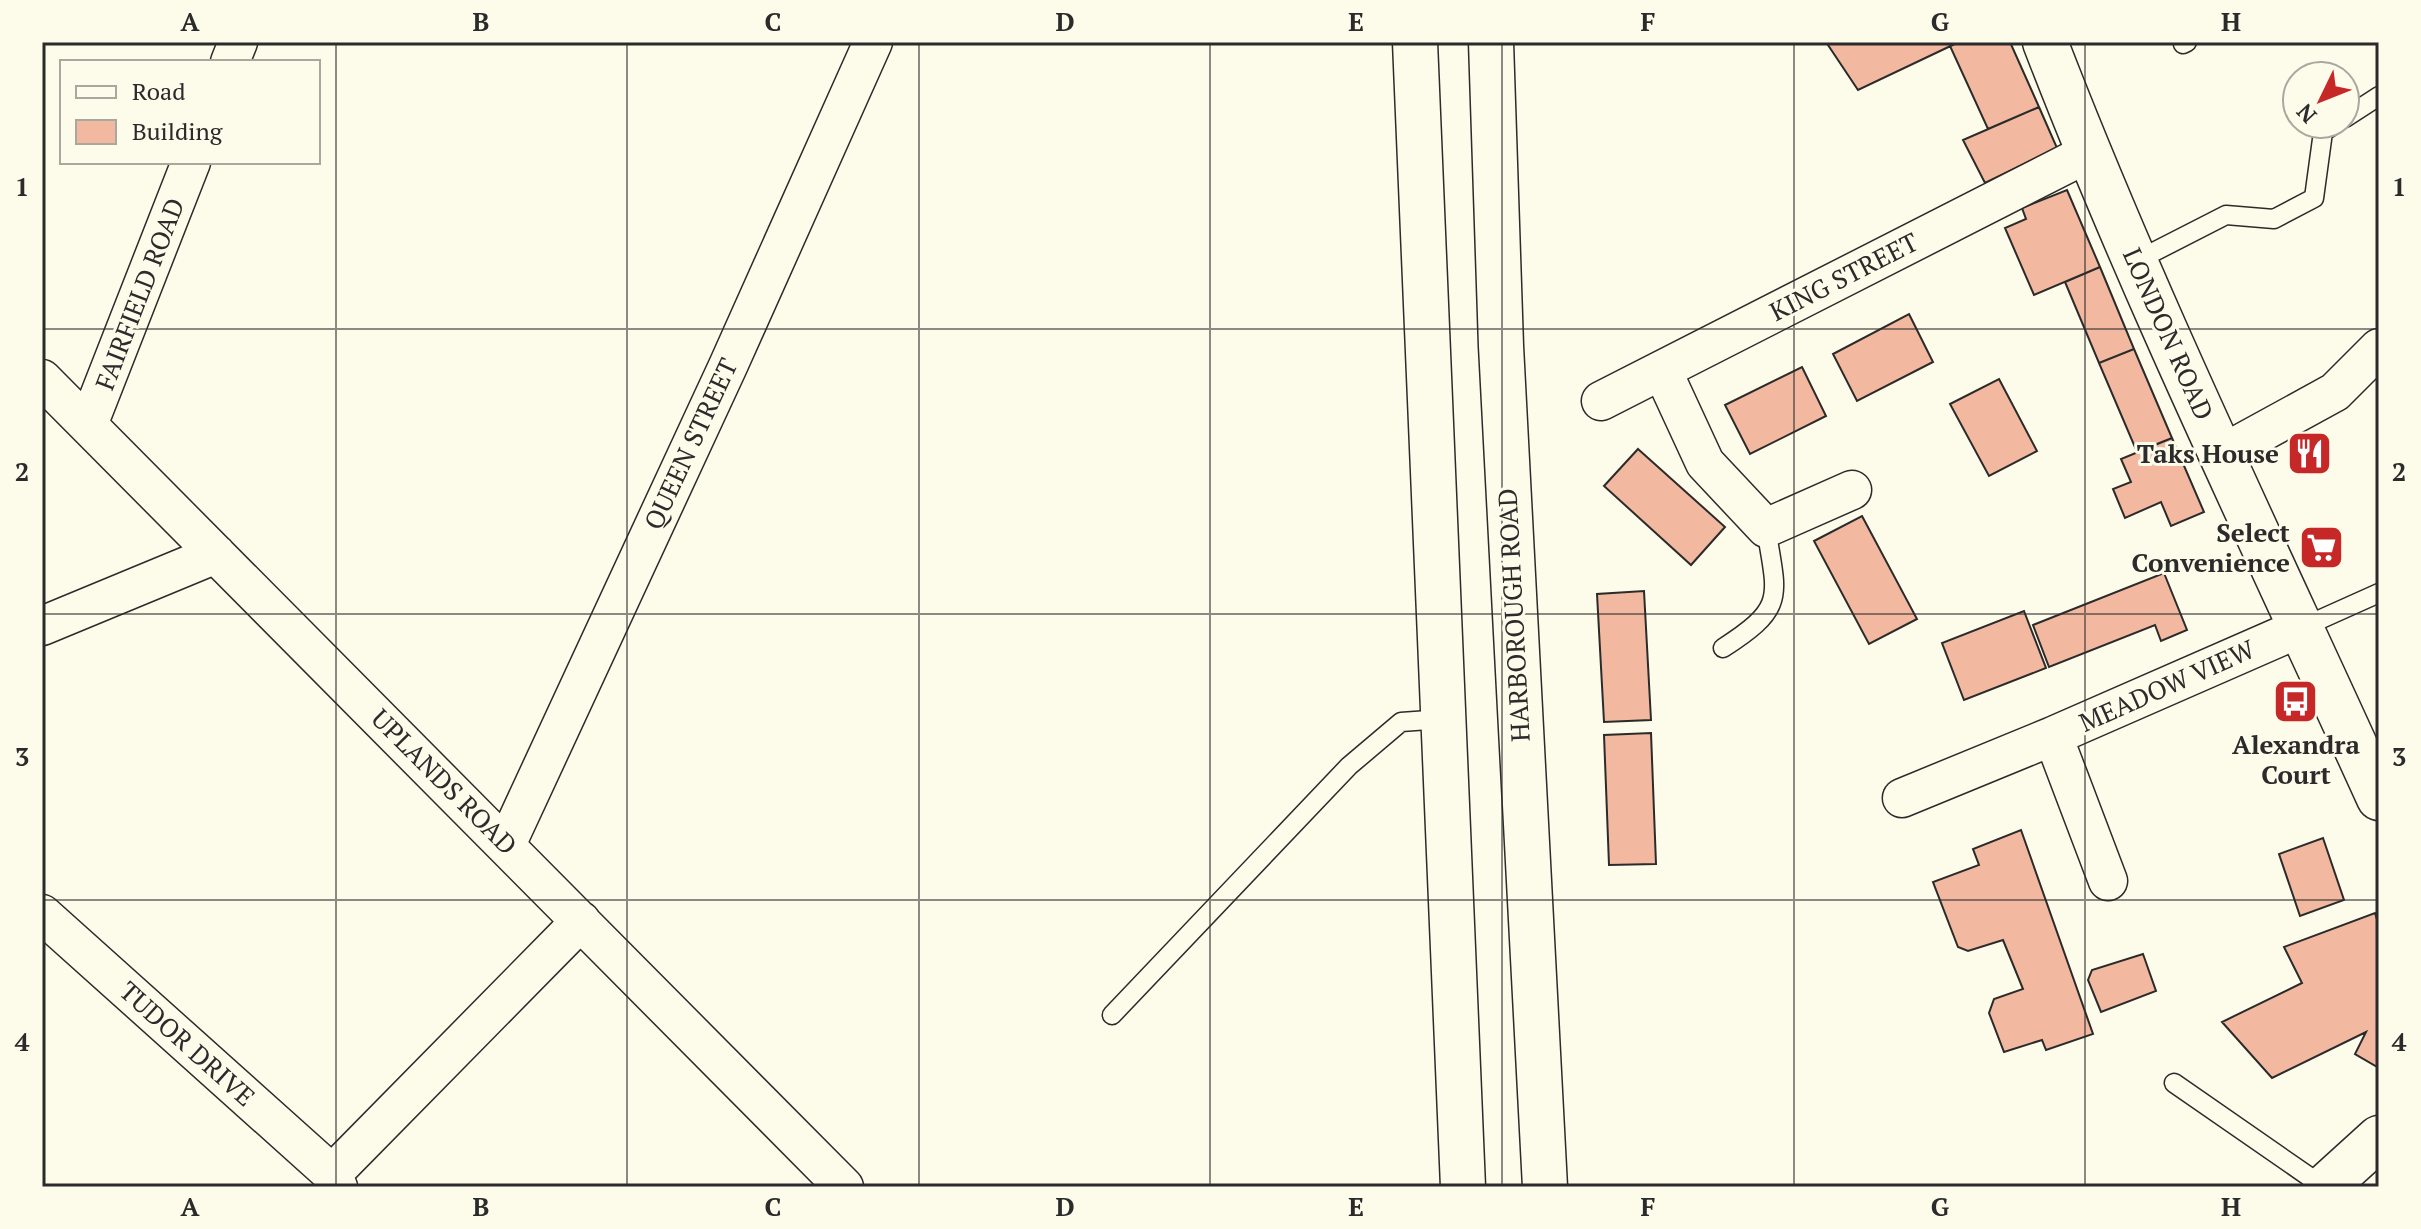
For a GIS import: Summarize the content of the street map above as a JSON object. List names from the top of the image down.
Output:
{
  "streets": {
    "main road": ["LONDON ROAD", "HARBOROUGH ROAD"],
    "street": [
      "KING STREET",
      "FAIRFIELD ROAD",
      "QUEEN STREET",
      "MEADOW VIEW",
      "UPLANDS ROAD",
      "TUDOR DRIVE"
    ]
  },
  "crossings": [
    ["KING STREET", "LONDON ROAD"],
    ["FAIRFIELD ROAD", "UPLANDS ROAD"],
    ["LONDON ROAD", "MEADOW VIEW"],
    ["QUEEN STREET", "UPLANDS ROAD"],
    ["UPLANDS ROAD", "TUDOR DRIVE"]
  ],
  "places": {
    "restaurant": ["Taks House"],
    "supermarket": ["Select Convenience"],
    "bus stop": ["Alexandra Court"]
  },
  "legend": ["Road", "Building"],
  "north": "bottom left",
  "grid": {
    "columns": [
      "A",
      "B",
      "C",
      "D",
      "E",
      "F",
      "G",
      "H"
    ],
    "rows": [
      "1",
      "2",
      "3",
      "4"
    ]
  }
}
